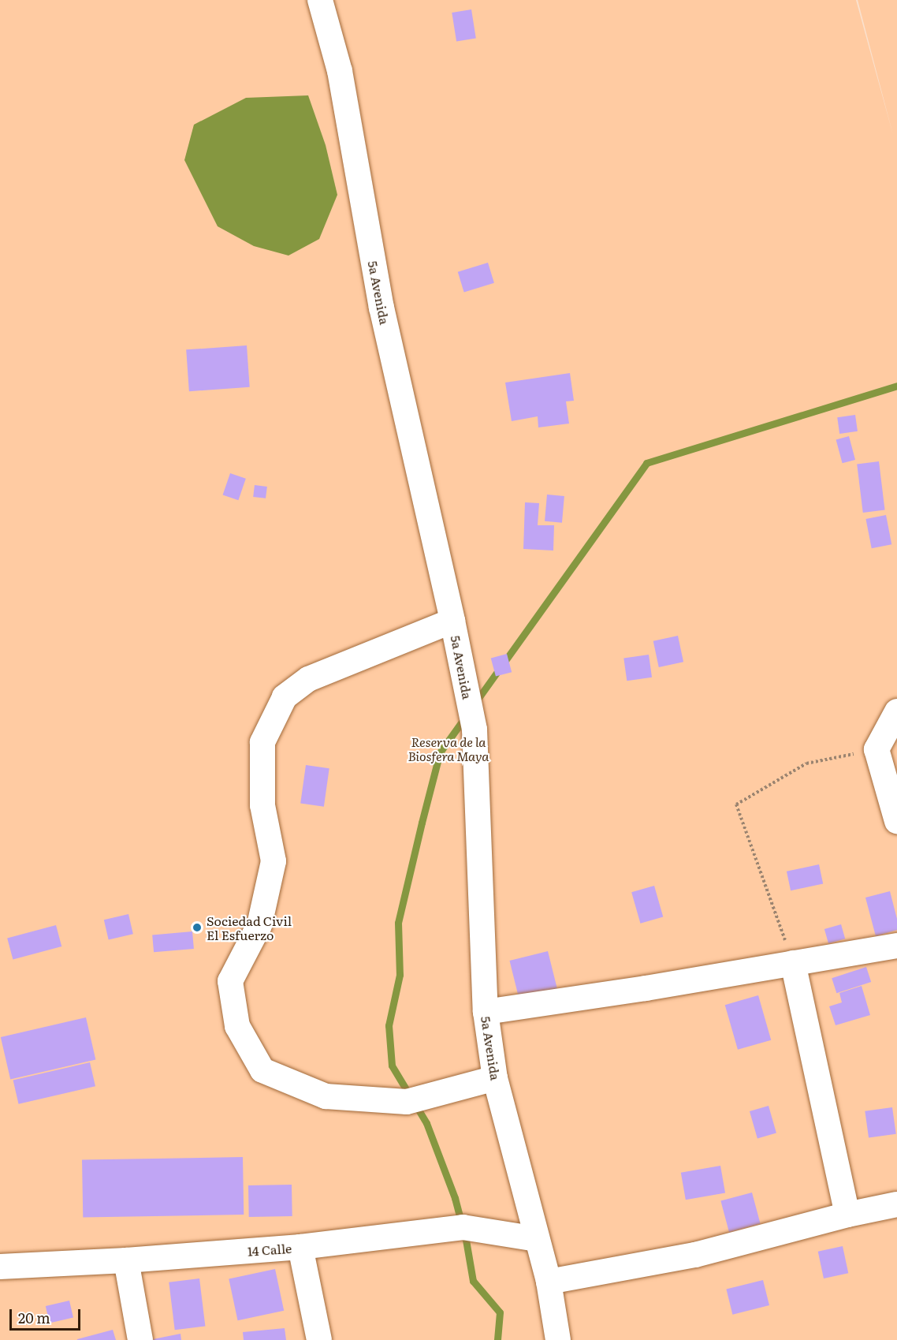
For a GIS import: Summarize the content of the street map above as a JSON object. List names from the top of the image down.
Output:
{
  "streets": {
    "street": ["5a Avenida", "14 Calle"]
  },
  "crossings": [
    ["5a Avenida", "14 Calle"]
  ],
  "parks": ["Reserva de la Biosfera Maya"],
  "places": ["Sociedad Civil El Esfuerzo"],
  "scale_bar": "20 m"
}
